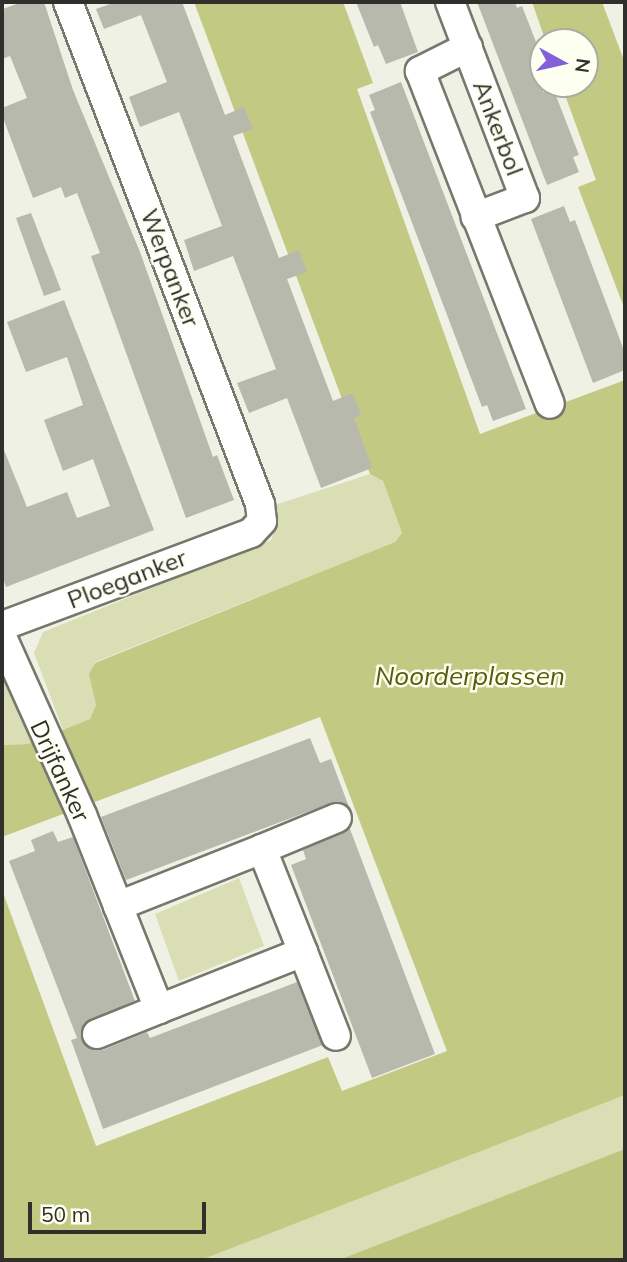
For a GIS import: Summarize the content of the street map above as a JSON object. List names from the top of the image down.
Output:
{
  "streets": {
    "street": [
      "Ankerbol",
      "Werpanker",
      "Ploeganker",
      "Drijfanker"
    ]
  },
  "crossings": [
    ["Werpanker", "Ploeganker"]
  ],
  "water": ["Noorderplassen"],
  "scale_bar": "50 m",
  "north": "right"
}
